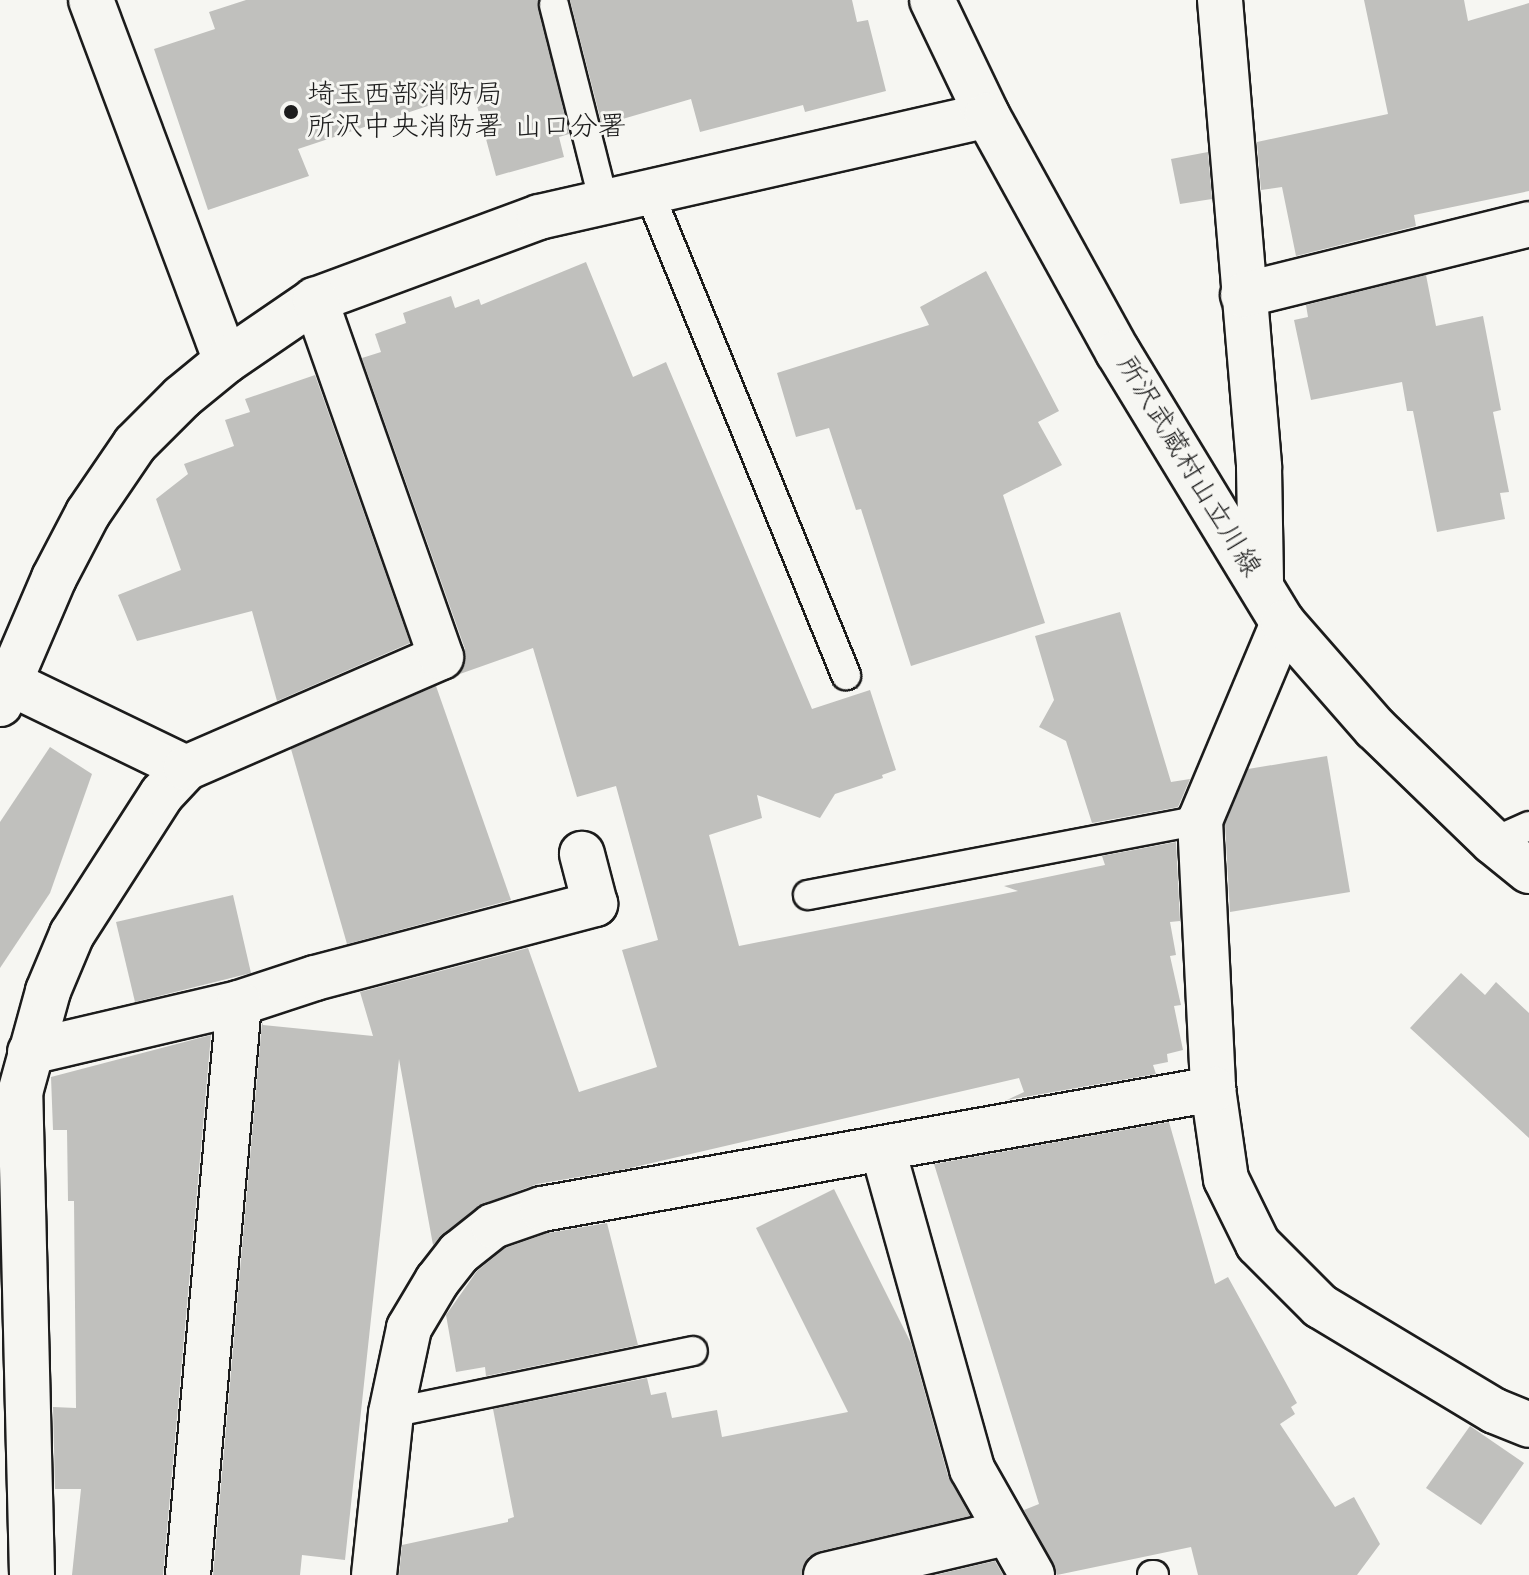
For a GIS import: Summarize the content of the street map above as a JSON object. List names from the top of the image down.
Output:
{
  "streets": {
    "street": ["所沢武蔵村山立川線"]
  },
  "places": ["埼玉西部消防局 所沢中央消防署 山口分署"]
}
